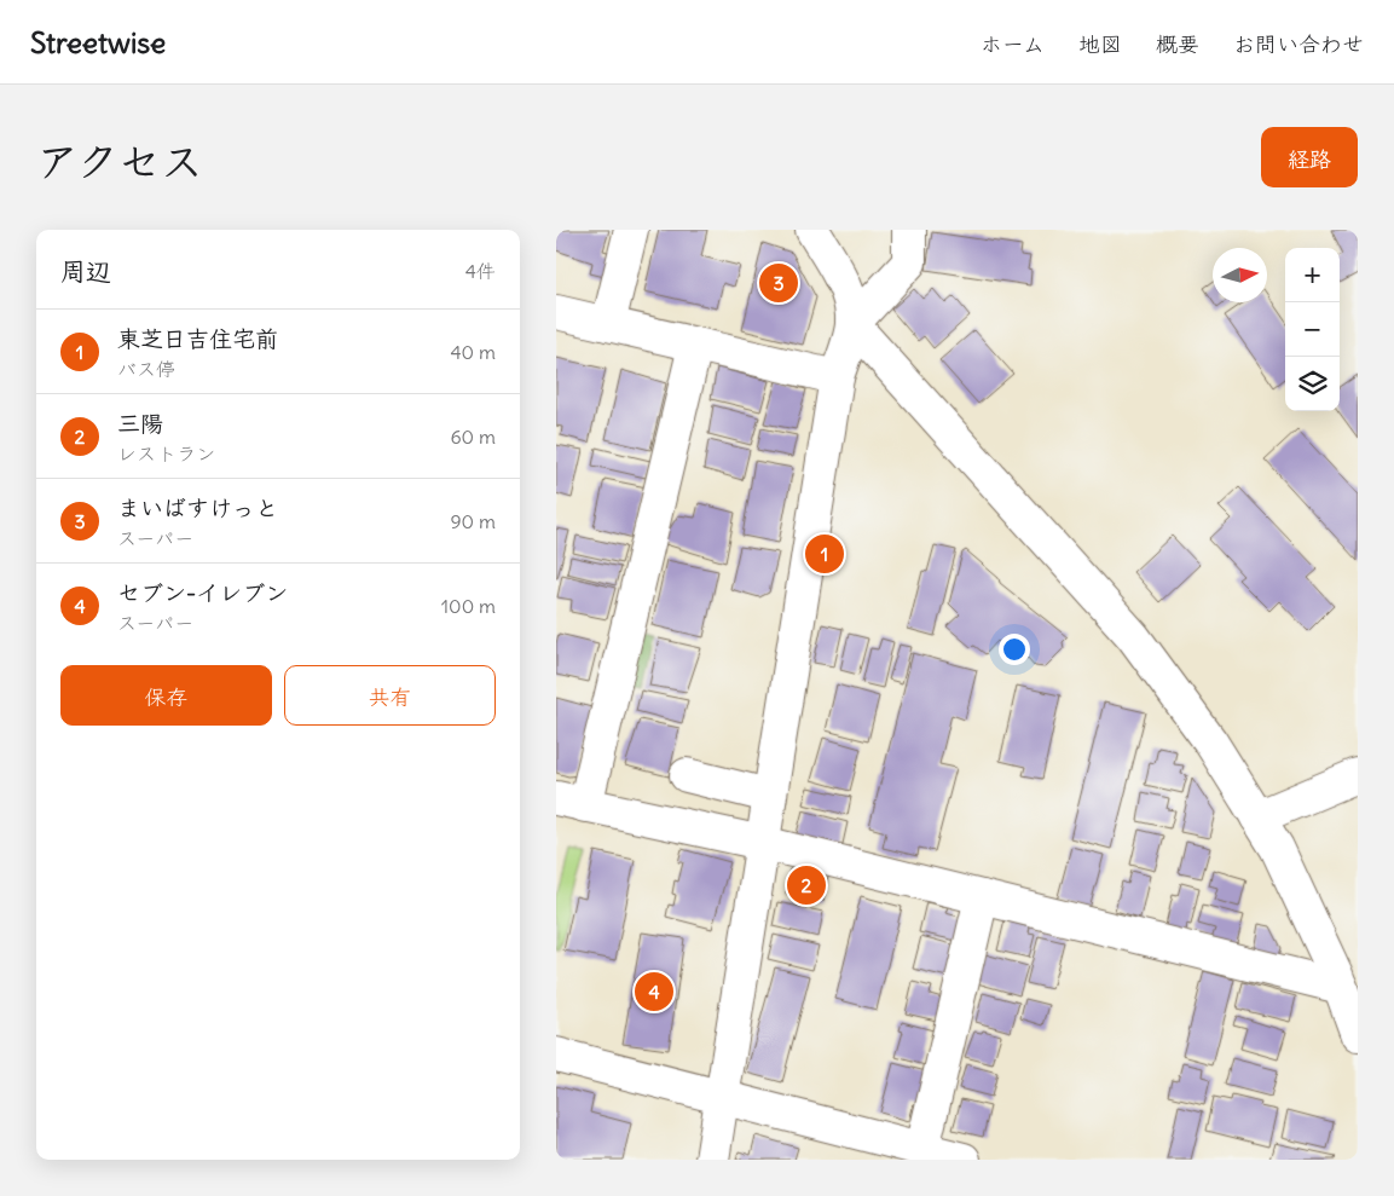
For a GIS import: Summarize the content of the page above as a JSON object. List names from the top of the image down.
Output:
{
  "north": "right",
  "page": {
    "header": "Streetwise",
    "nav": [
      "ホーム",
      "地図",
      "概要",
      "お問い合わせ"
    ],
    "title": "アクセス",
    "buttons": [
      "経路",
      ["保存", "共有"]
    ],
    "heading": ["周辺", "4件"],
    "map_buttons": ["+", "−"],
    "pins": [
      "3",
      "1",
      "2",
      "4"
    ],
    "list": [
      {
        "mark": "1",
        "name": "東芝日吉住宅前",
        "note": "バス停",
        "value": "40 m"
      },
      {
        "mark": "2",
        "name": "三陽",
        "note": "レストラン",
        "value": "60 m"
      },
      {
        "mark": "3",
        "name": "まいばすけっと",
        "note": "スーパー",
        "value": "90 m"
      },
      {
        "mark": "4",
        "name": "セブン-イレブン",
        "note": "スーパー",
        "value": "100 m"
      }
    ]
  }
}
